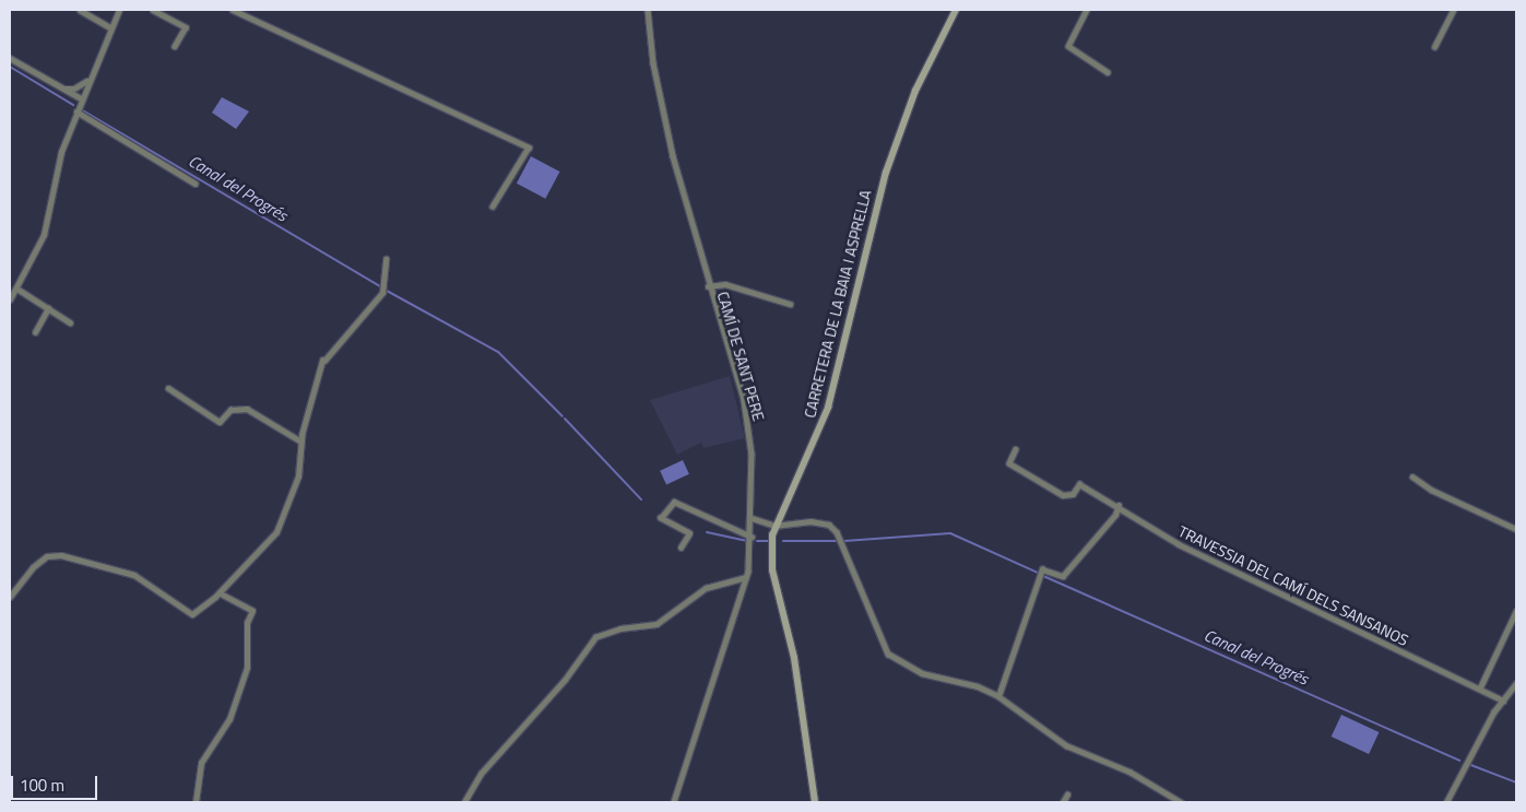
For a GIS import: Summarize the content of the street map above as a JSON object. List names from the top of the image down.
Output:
{
  "streets": {
    "main road": ["CARRETERA DE LA BAIA I ASPRELLA"],
    "street": ["CAMÍ DE SANT PERE", "TRAVESSIA DEL CAMÍ DELS SANSANOS"]
  },
  "water": ["Canal del Progrés"],
  "scale_bar": "100 m"
}
